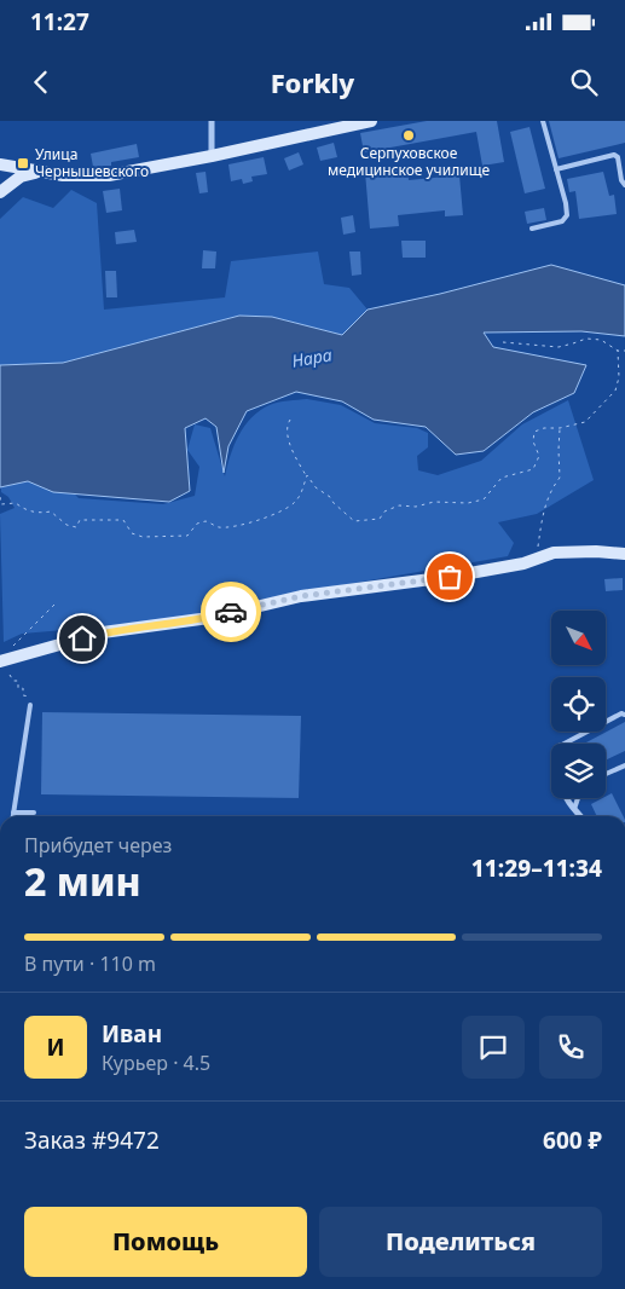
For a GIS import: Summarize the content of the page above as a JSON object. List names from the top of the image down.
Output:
{
  "water": ["Нара"],
  "places": {
    "other": ["Серпуховское медицинское училище"],
    "transit": ["Улица Чернышевского"]
  },
  "north": "bottom right",
  "page": {
    "status": "11:27",
    "header": "Forkly",
    "heading": ["2 мин", "Прибудет через", "11:29–11:34"],
    "panel": [
      "Иван",
      "Курьер · 4.5",
      "Заказ #9472",
      "600 ₽"
    ],
    "bar": "В пути · 110 m",
    "round": "И",
    "buttons": ["Помощь", "Поделиться"]
  }
}
